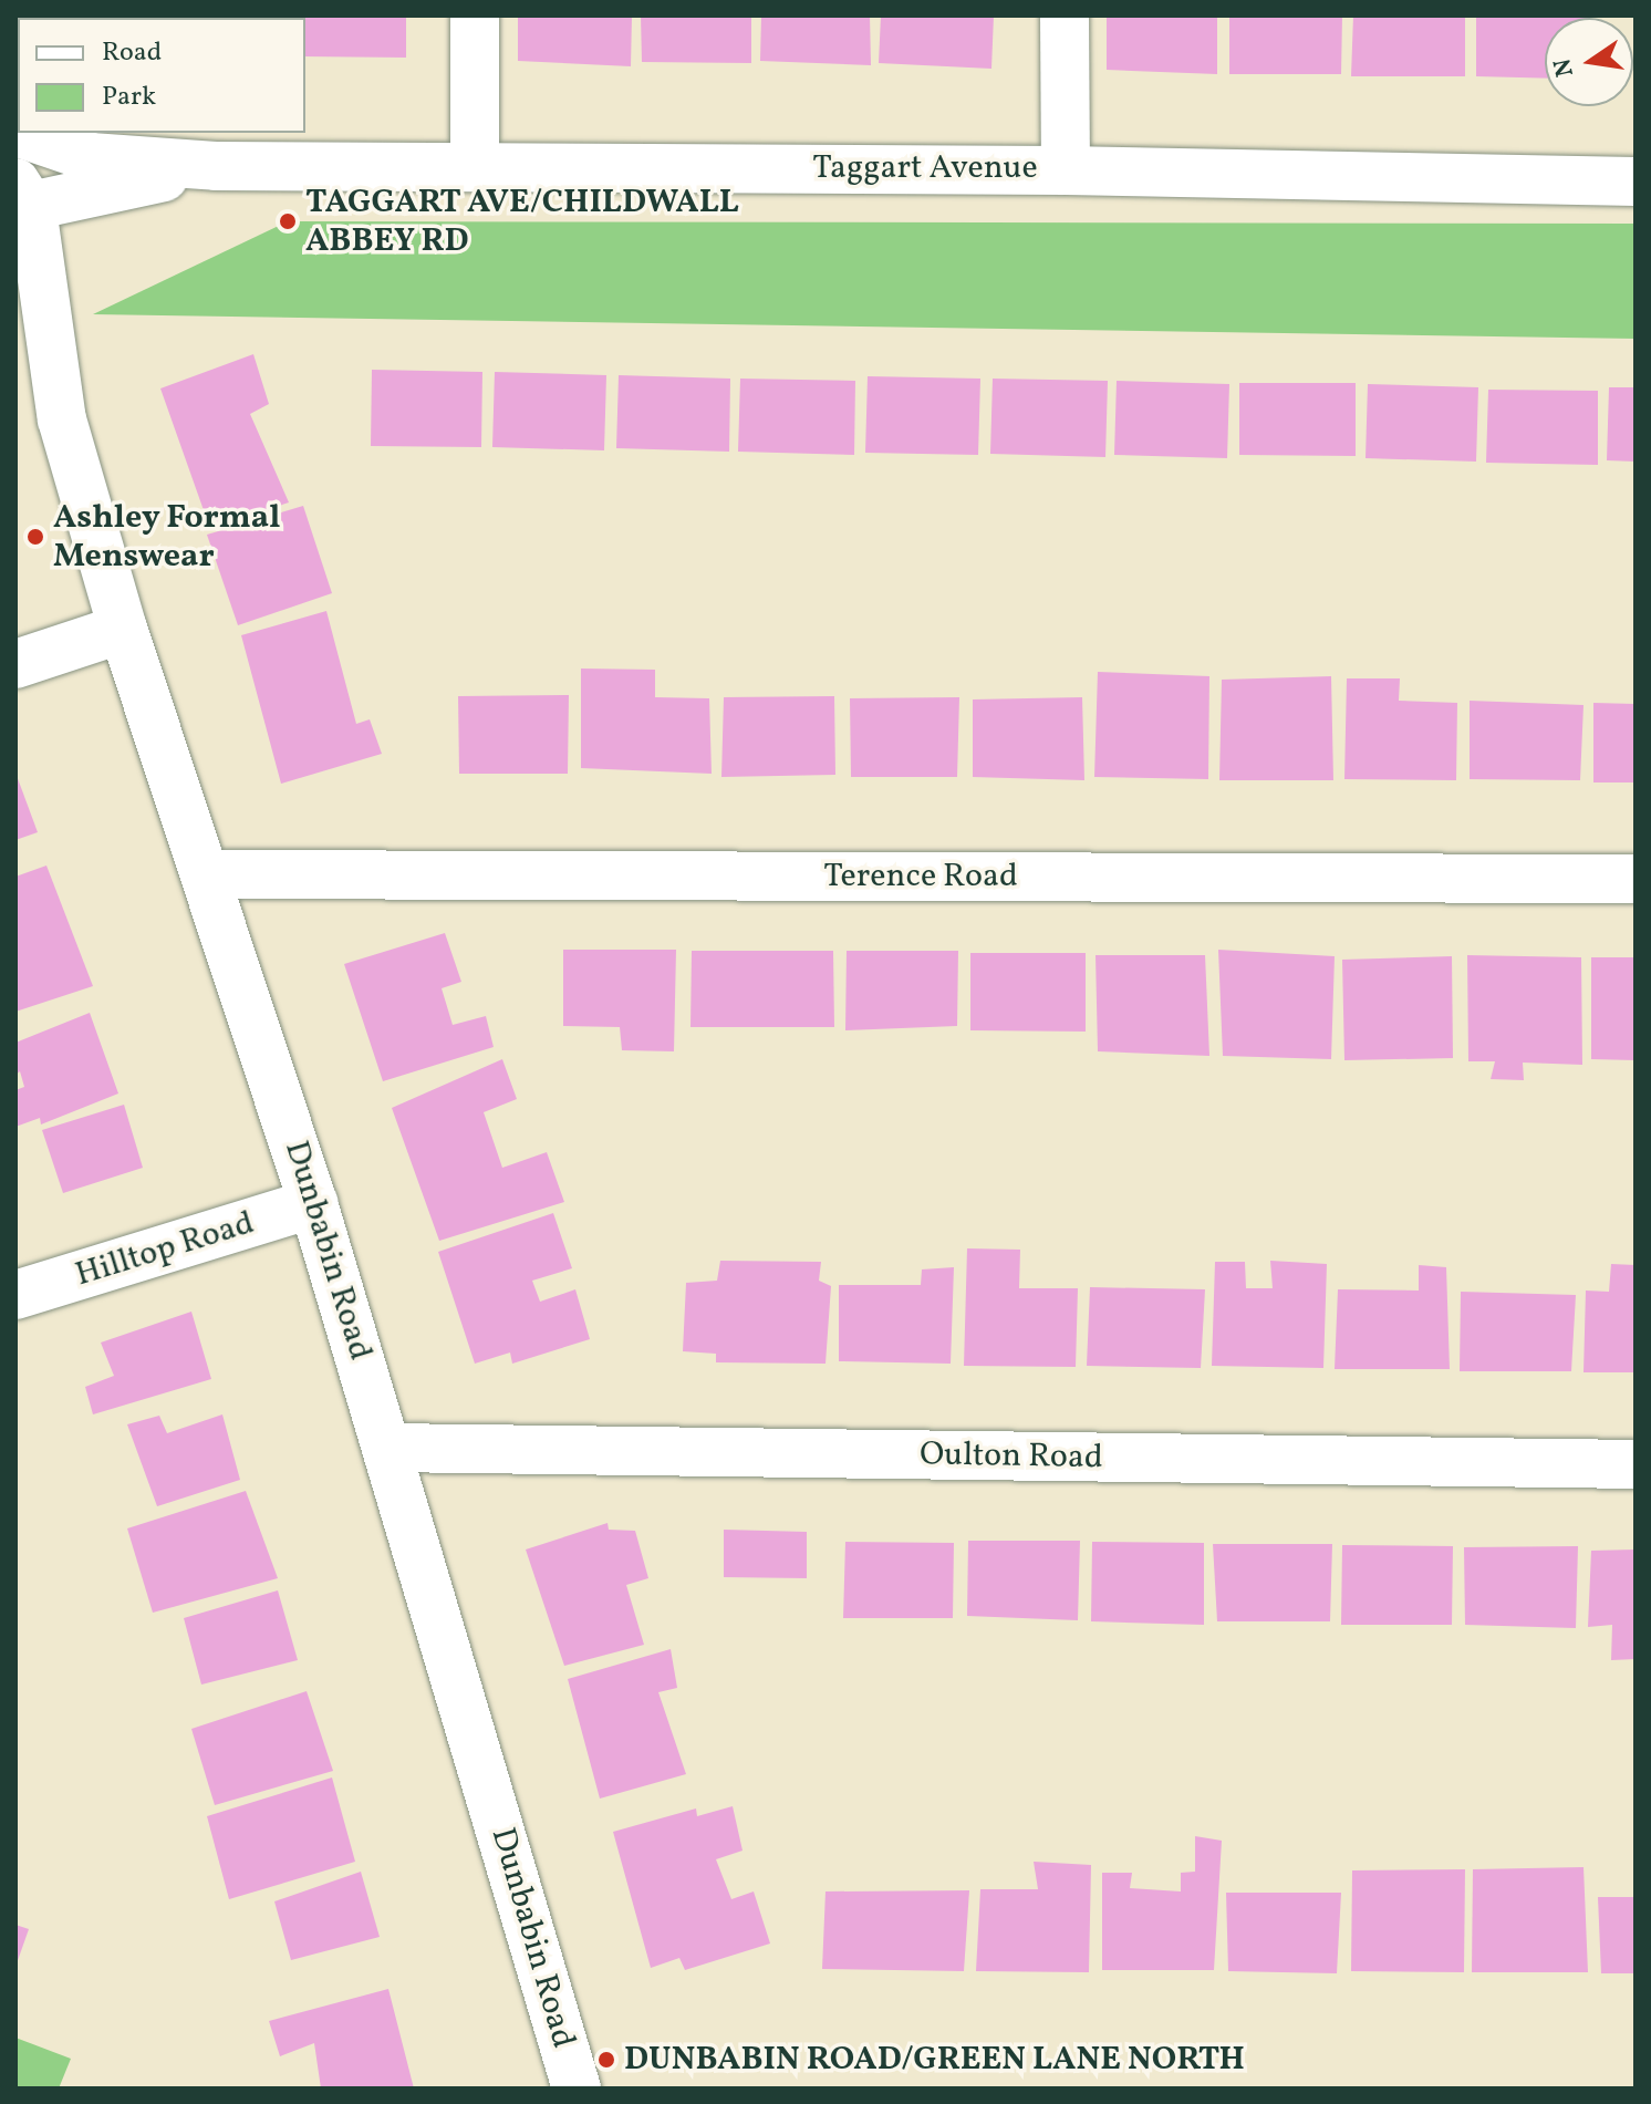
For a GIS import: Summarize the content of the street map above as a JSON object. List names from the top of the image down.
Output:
{
  "streets": {
    "street": [
      "Taggart Avenue",
      "Terence Road",
      "Hilltop Road",
      "Dunbabin Road",
      "Oulton Road"
    ]
  },
  "crossings": [
    ["Taggart Avenue", "Dunbabin Road"],
    ["Terence Road", "Dunbabin Road"],
    ["Hilltop Road", "Dunbabin Road"],
    ["Dunbabin Road", "Oulton Road"]
  ],
  "places": ["TAGGART AVE/CHILDWALL ABBEY RD", "Ashley Formal Menswear", "DUNBABIN ROAD/GREEN LANE NORTH"],
  "legend": ["Road", "Park"],
  "north": "left"
}
